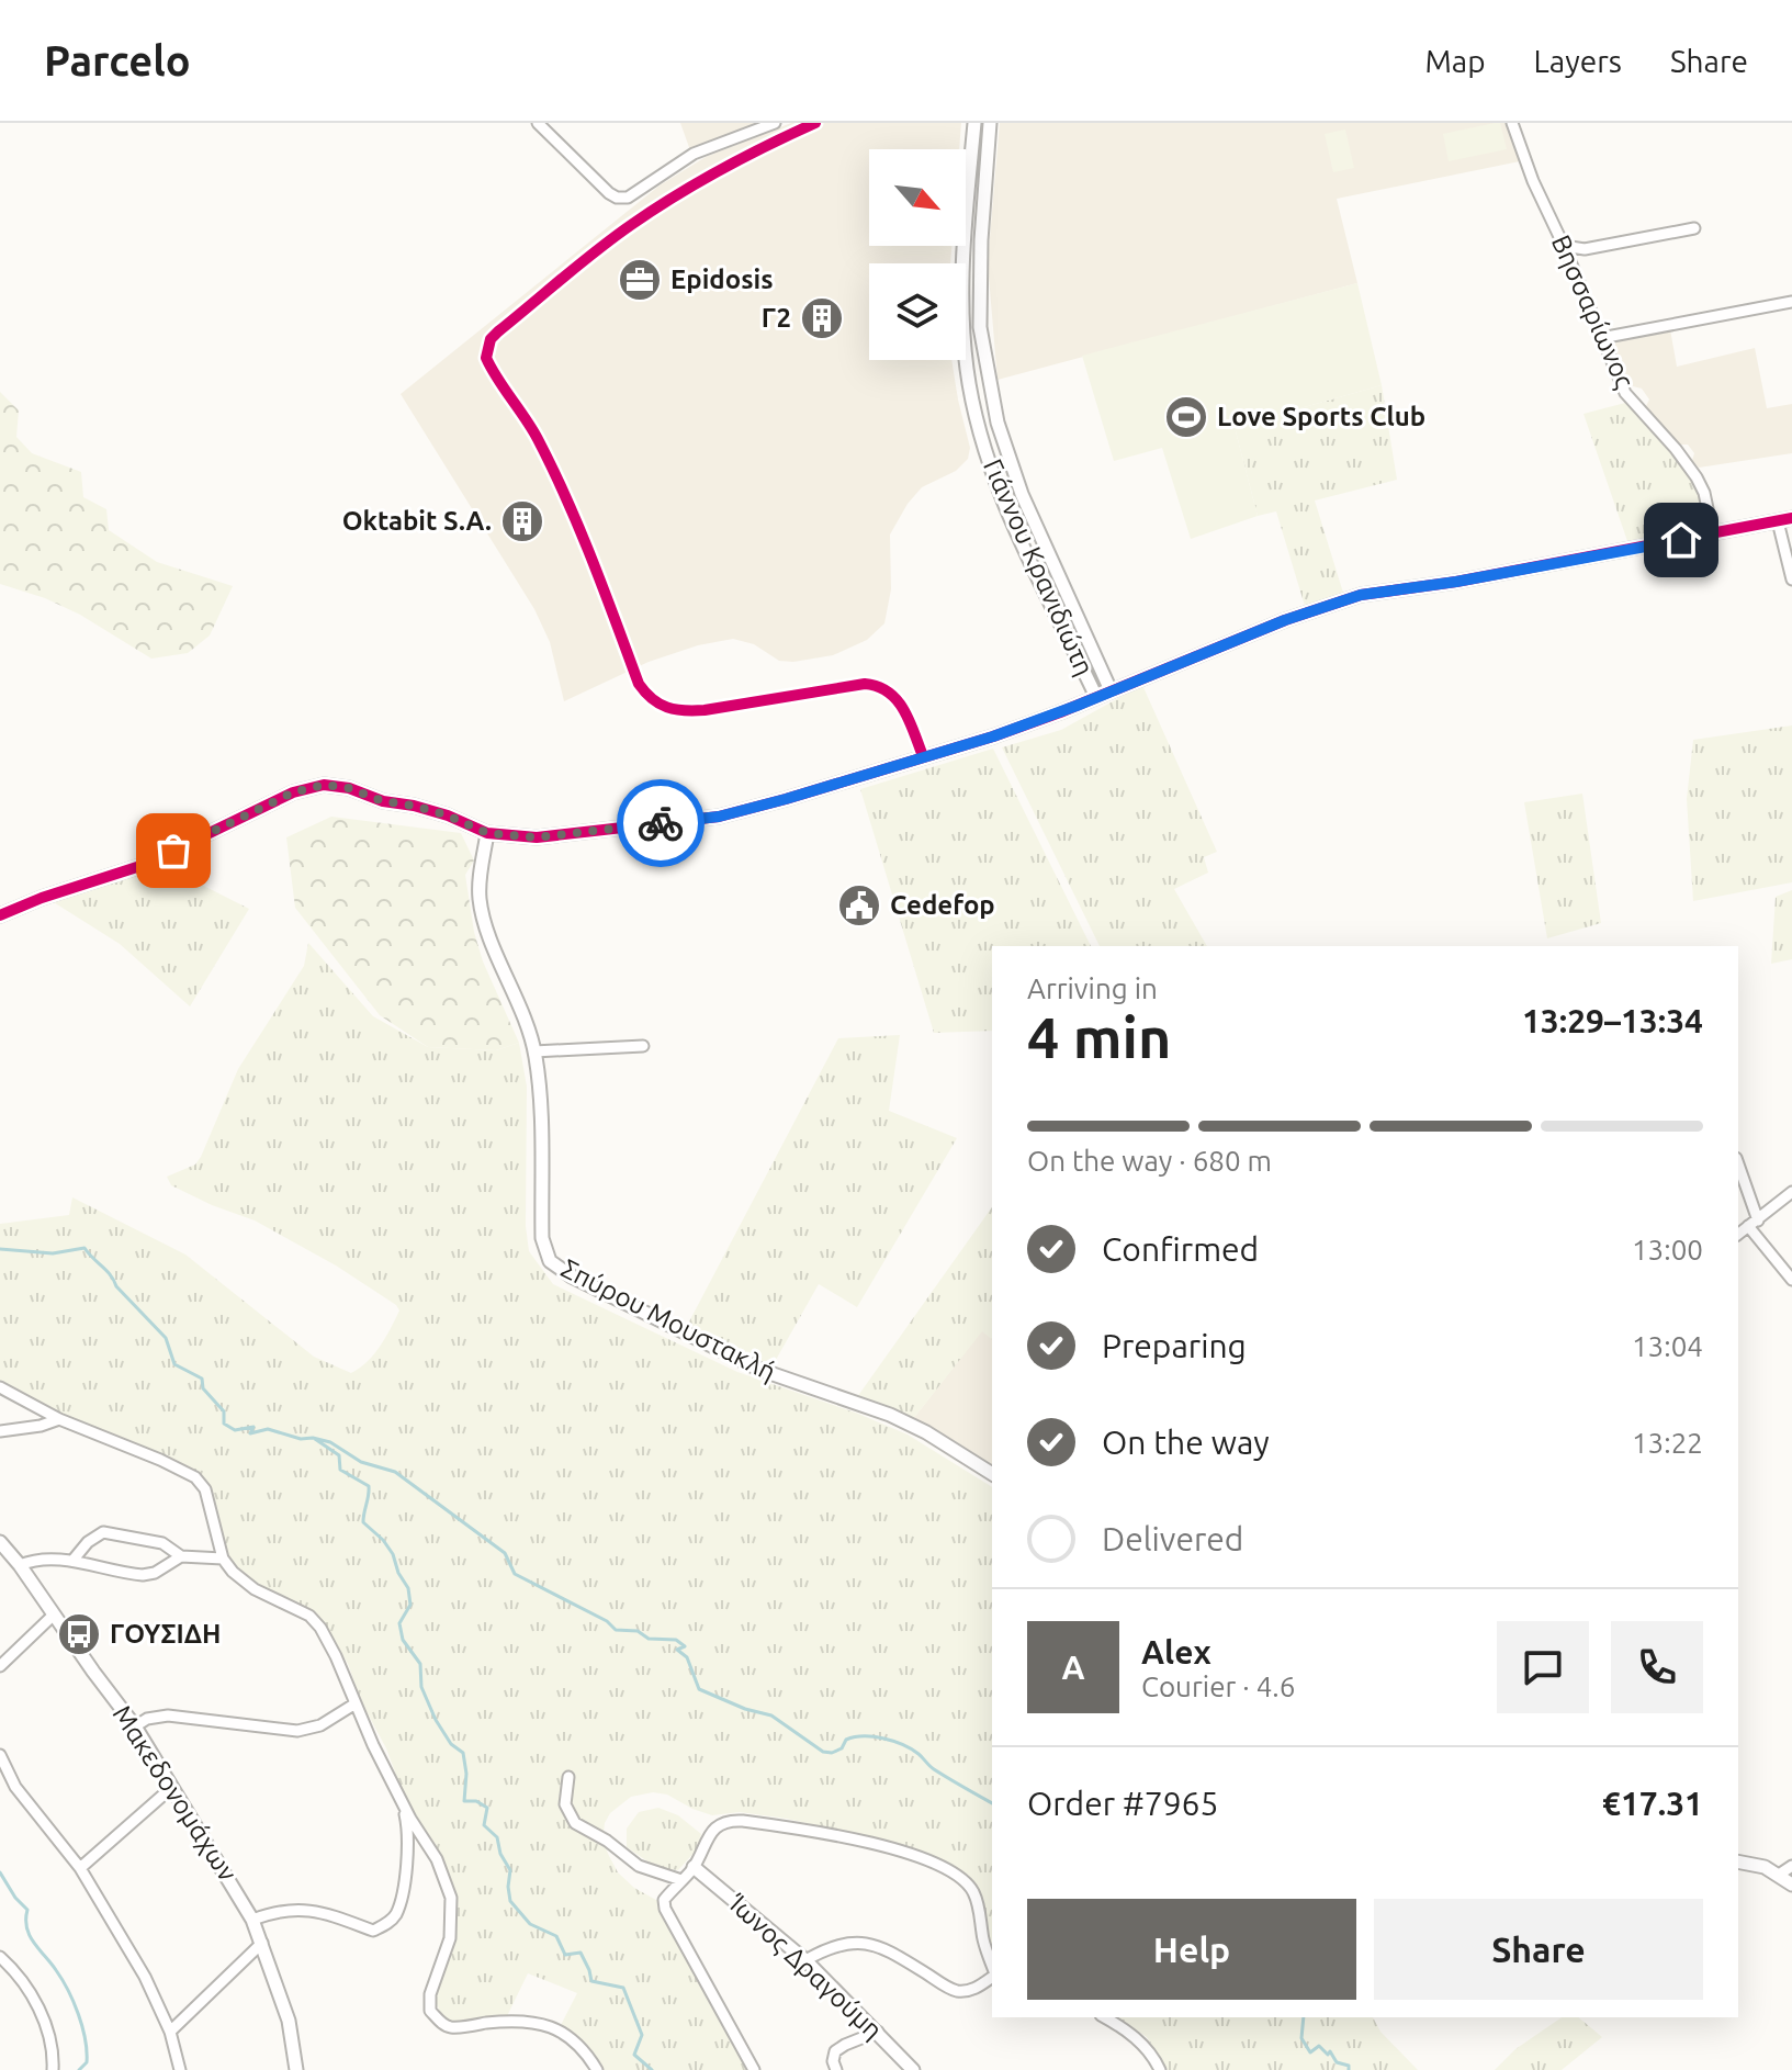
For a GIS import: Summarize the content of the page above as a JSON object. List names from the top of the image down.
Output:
{
  "streets": {
    "street": [
      "Βησσαρίωνος",
      "Γιάννου Κρανιδιώτη",
      "Σπύρου Μουστακλή",
      "Μακεδονομάχων",
      "Ίωνος Δραγούμη"
    ]
  },
  "places": {
    "office": ["Epidosis"],
    "building": ["Γ2", "Oktabit S.A."],
    "sports": ["Love Sports Club"],
    "public building": ["Cedefop"],
    "bus stop": ["ΓΟΥΣΙΔΗ"]
  },
  "north": "bottom right",
  "page": {
    "header": "Parcelo",
    "nav": ["Map", "Layers", "Share"],
    "heading": ["4 min", "Arriving in", "13:29–13:34"],
    "panel": [
      "Alex",
      "Courier · 4.6",
      "Order #7965",
      "€17.31"
    ],
    "bar": "On the way · 680 m",
    "list": [
      ["Confirmed", "13:00"],
      ["Preparing", "13:04"],
      ["On the way", "13:22"],
      "Delivered"
    ],
    "round": "A",
    "buttons": ["Help", "Share"]
  }
}
